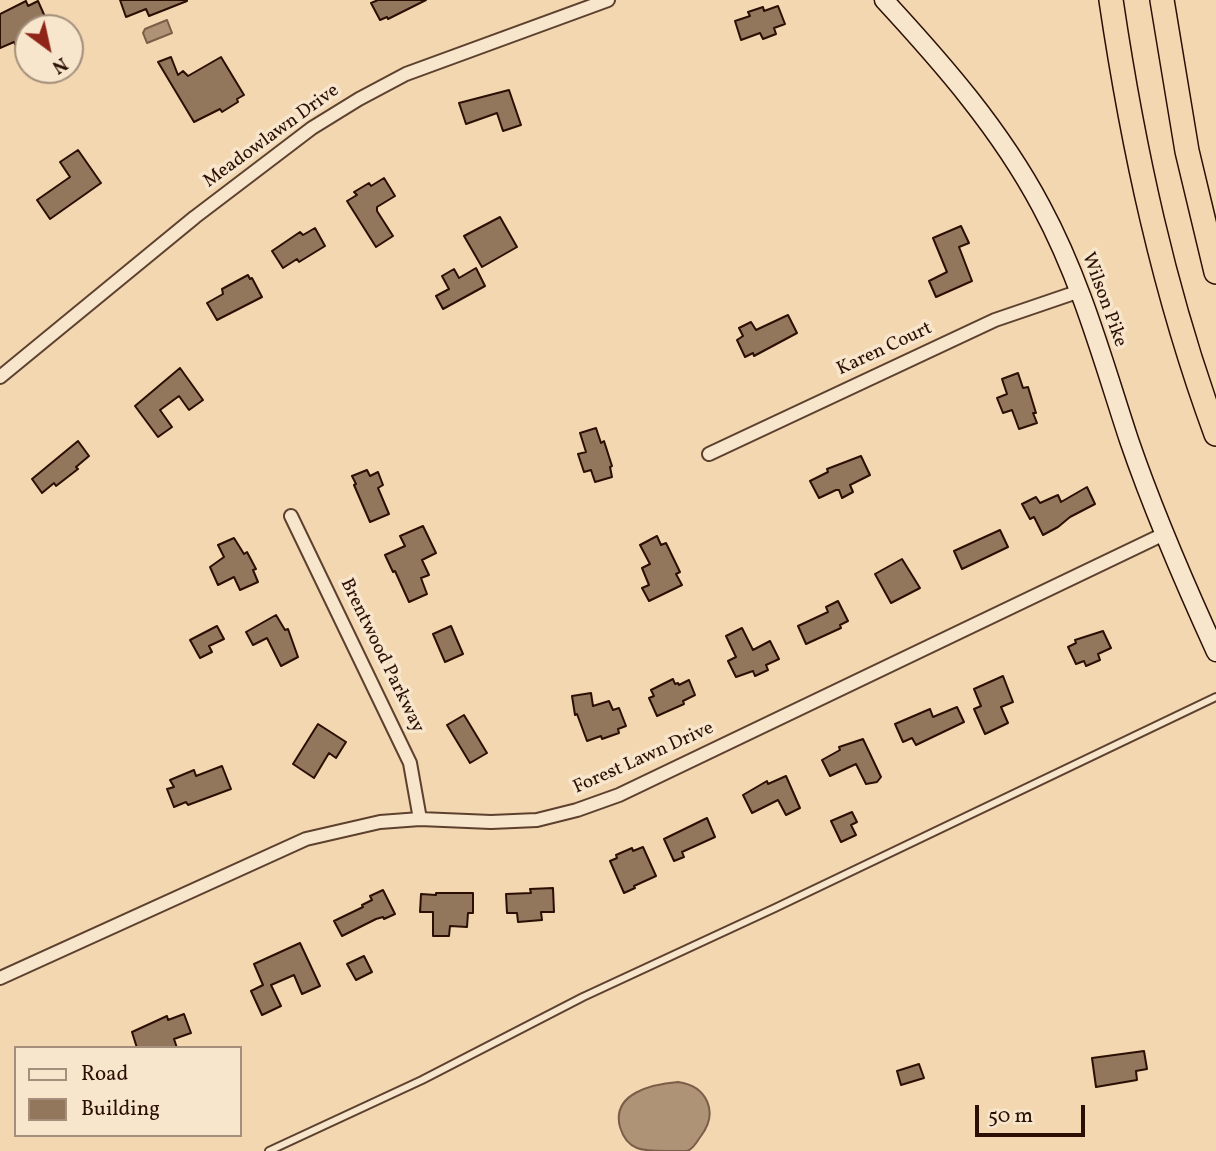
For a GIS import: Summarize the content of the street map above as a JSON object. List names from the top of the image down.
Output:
{
  "streets": {
    "main road": ["Wilson Pike"],
    "street": [
      "Meadowlawn Drive",
      "Karen Court",
      "Brentwood Parkway",
      "Forest Lawn Drive"
    ]
  },
  "crossings": [
    ["Wilson Pike", "Karen Court"],
    ["Wilson Pike", "Forest Lawn Drive"],
    ["Brentwood Parkway", "Forest Lawn Drive"]
  ],
  "legend": ["Road", "Building"],
  "scale_bar": "50 m",
  "north": "bottom right"
}
